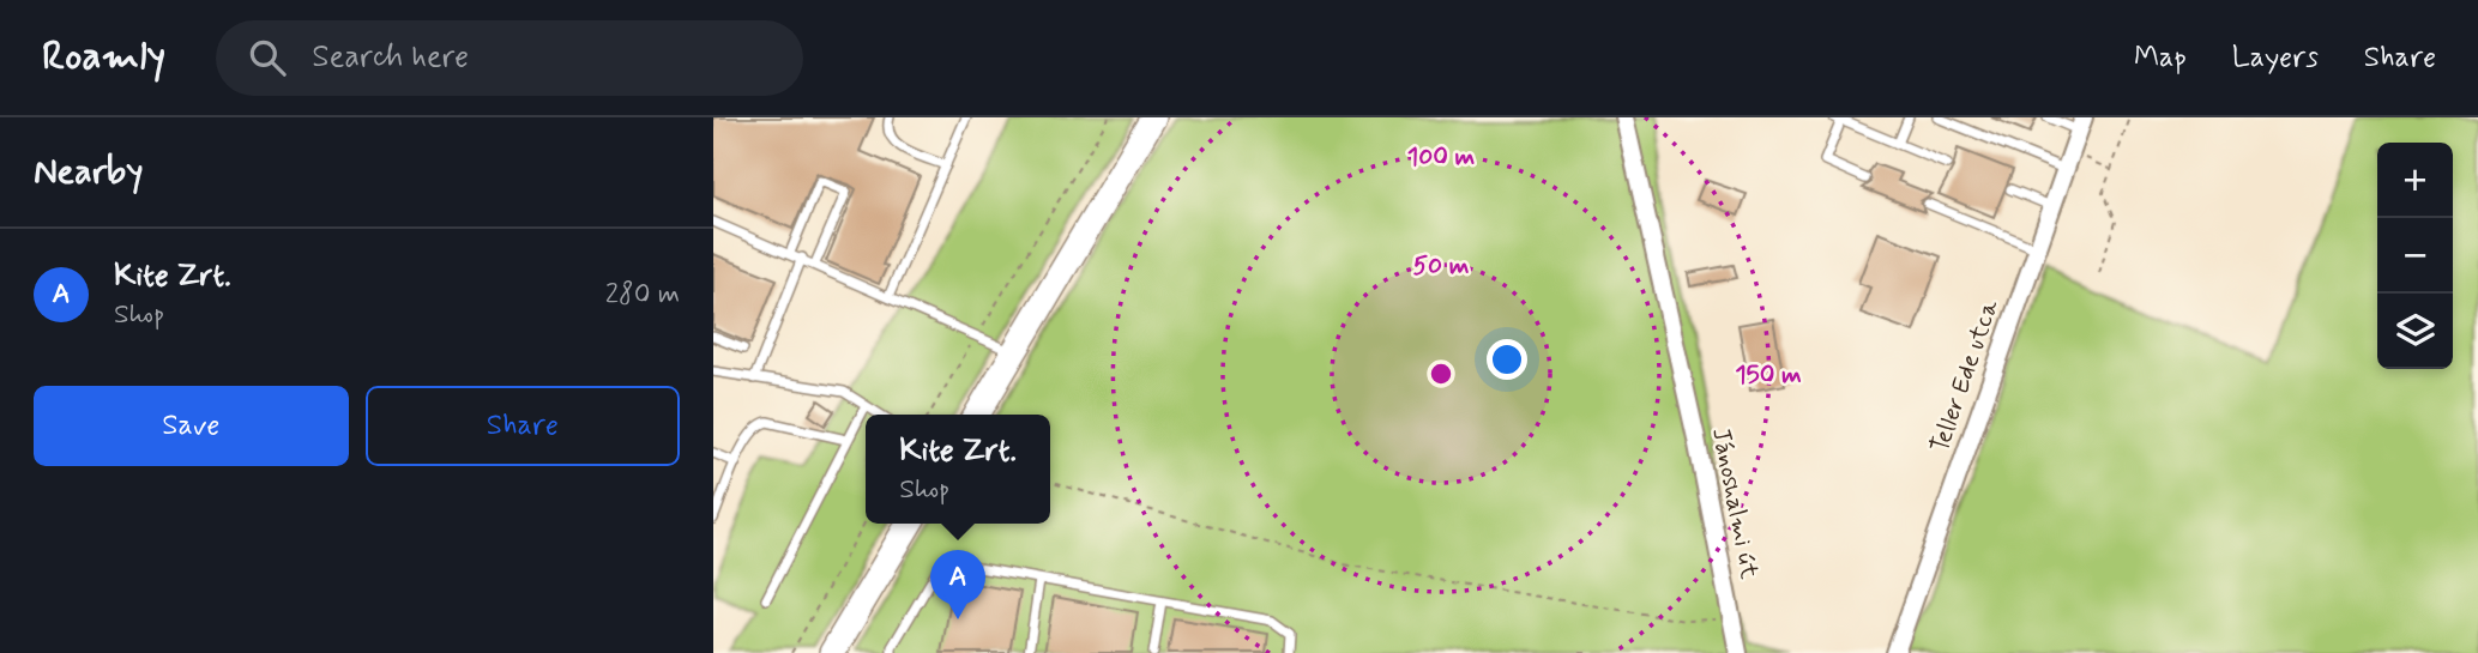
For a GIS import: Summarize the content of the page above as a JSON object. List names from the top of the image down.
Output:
{
  "streets": {
    "street": ["Teller Ede utca", "Jánoshalmi út"]
  },
  "page": {
    "header": "Roamly",
    "search": "Search here",
    "nav": ["Map", "Layers", "Share"],
    "heading": "Nearby",
    "map_buttons": ["+", "−"],
    "list": [
      {
        "mark": "A",
        "name": "Kite Zrt.",
        "note": "Shop",
        "value": "280 m"
      }
    ],
    "buttons": ["Save", "Share"],
    "popup": ["Kite Zrt.", "Shop"],
    "pins": "A"
  },
  "rings": ["100 m", "50 m", "150 m"]
}
